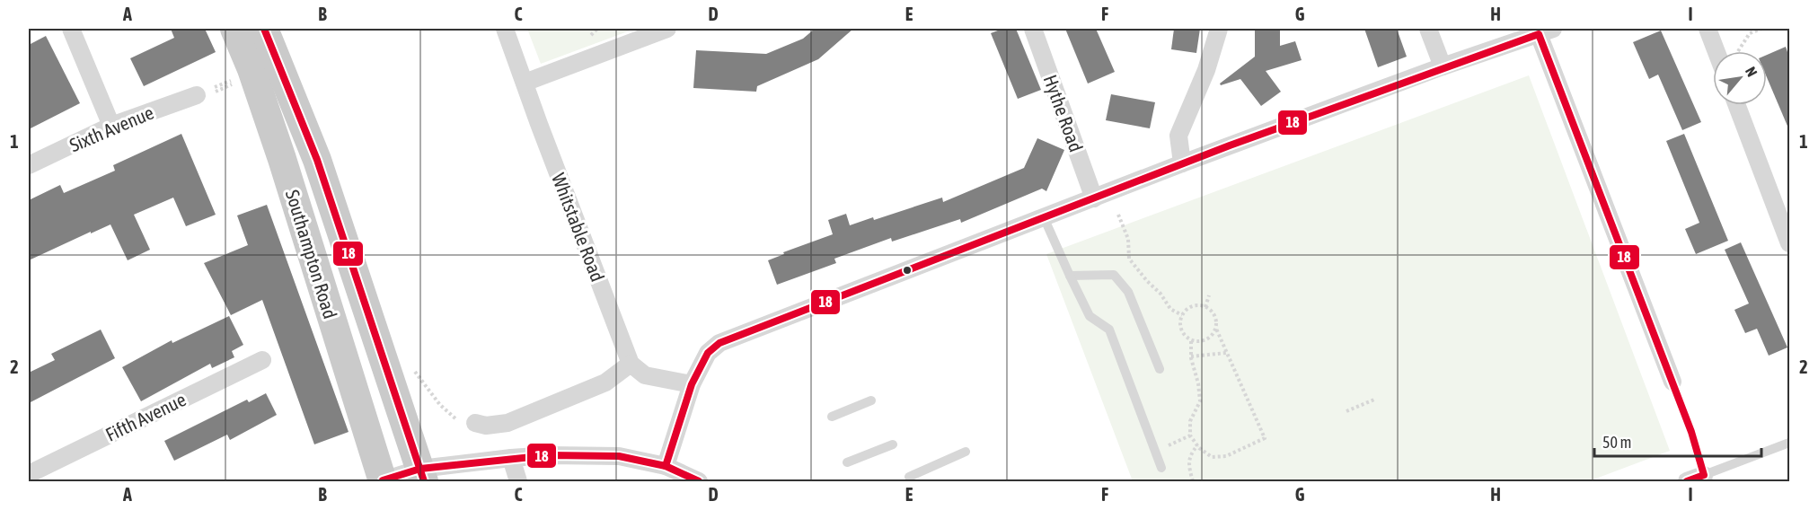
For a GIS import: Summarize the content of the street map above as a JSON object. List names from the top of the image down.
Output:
{
  "streets": {
    "main road": ["Southampton Road"],
    "street": [
      "Hythe Road",
      "Sixth Avenue",
      "Whitstable Road",
      "Fifth Avenue"
    ]
  },
  "lines": ["transit line 18"],
  "scale_bar": "50 m",
  "north": "top right",
  "grid": {
    "columns": [
      "A",
      "B",
      "C",
      "D",
      "E",
      "F",
      "G",
      "H",
      "I"
    ],
    "rows": ["1", "2"]
  }
}
